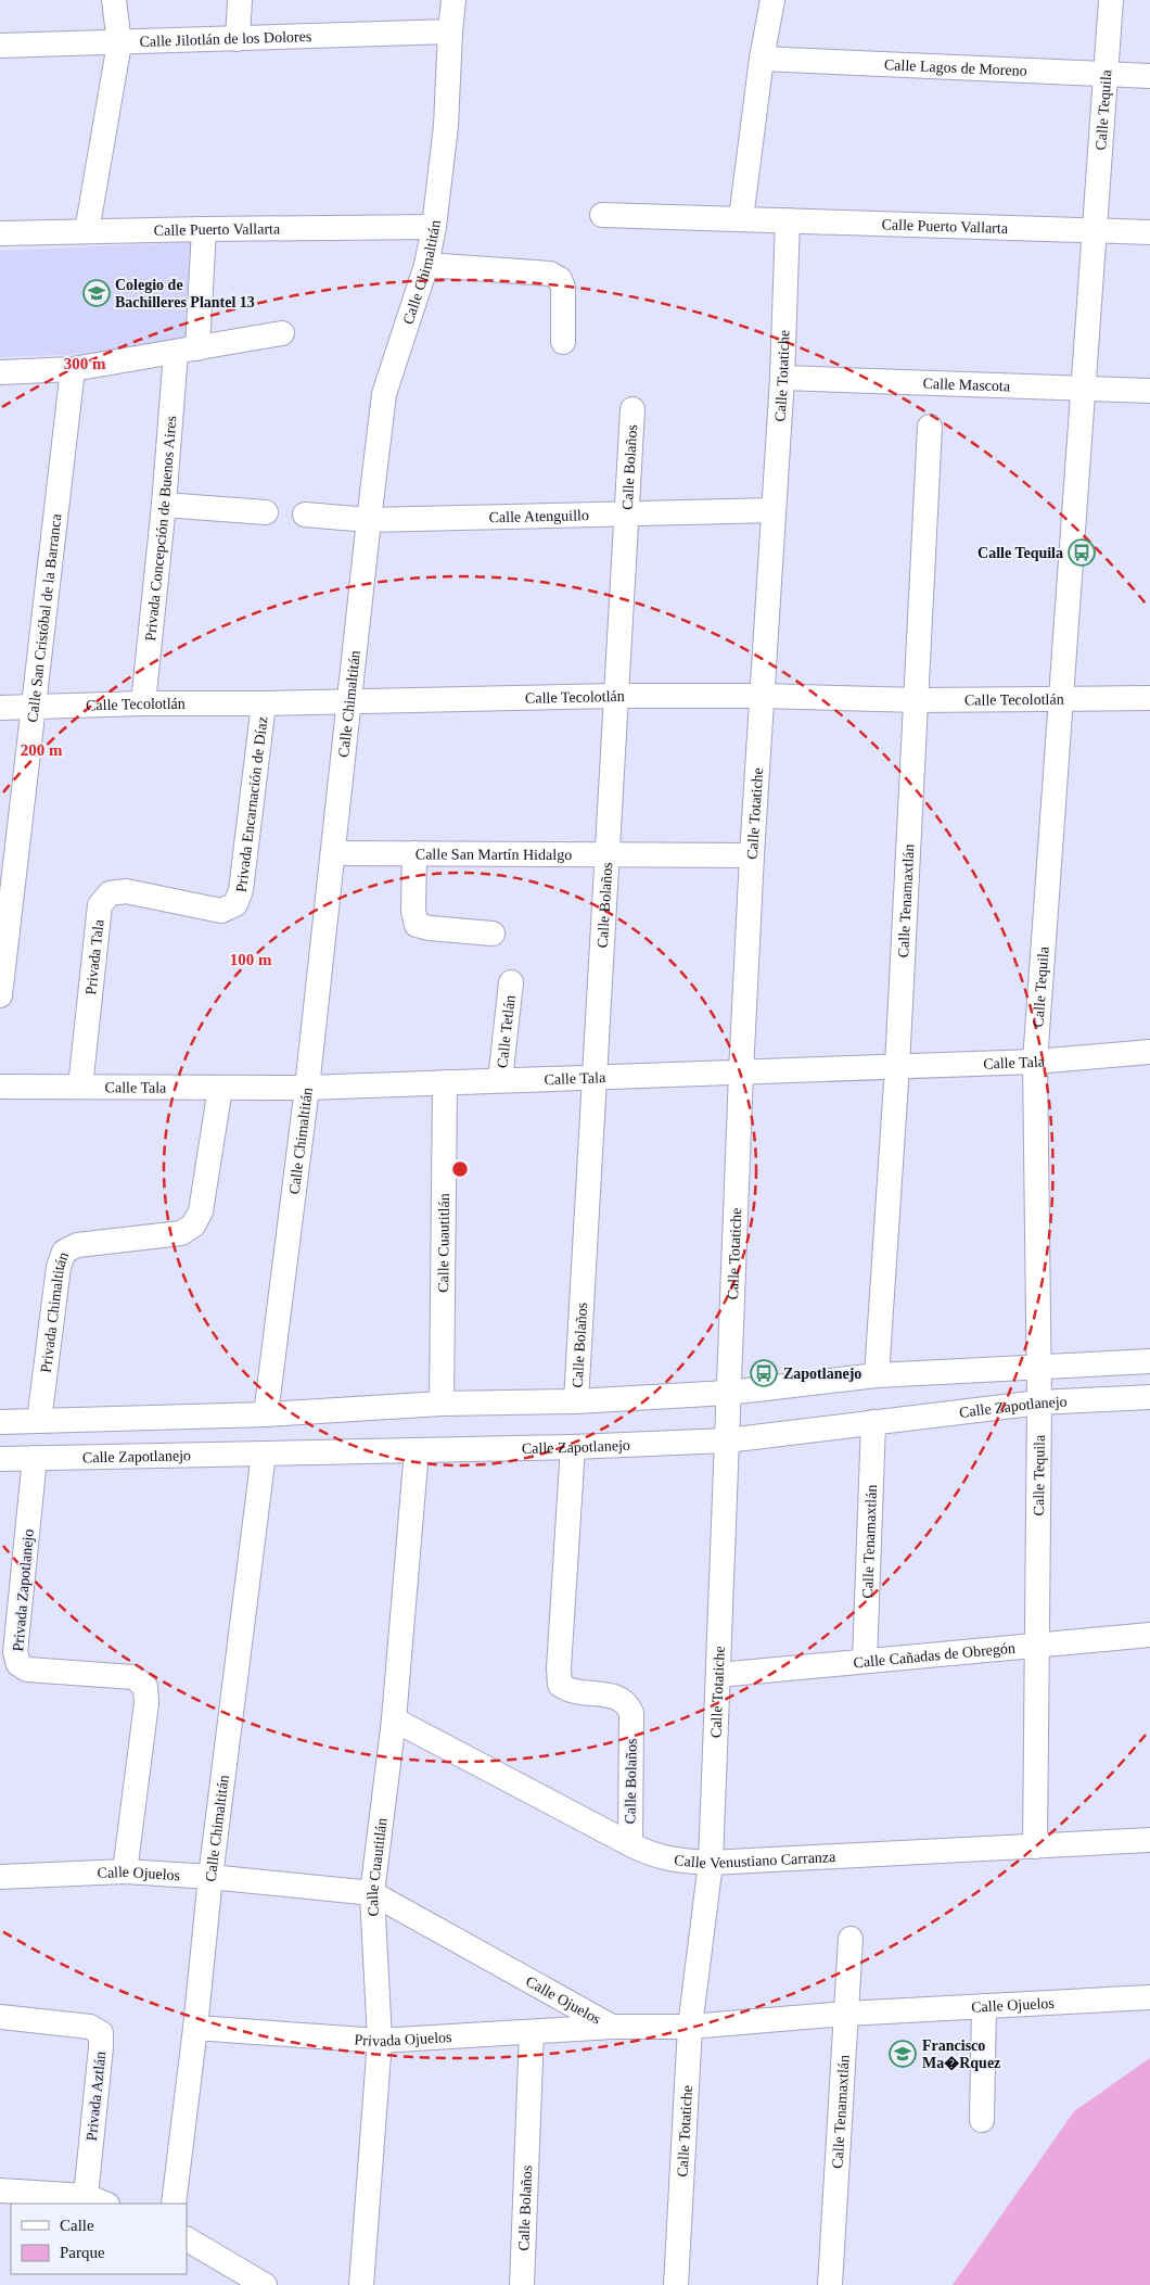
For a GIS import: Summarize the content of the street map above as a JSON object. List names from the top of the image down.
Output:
{
  "streets": {
    "street": [
      "Calle Jilotlán de los Dolores",
      "Calle Lagos de Moreno",
      "Calle Tequila",
      "Calle Puerto Vallarta",
      "Calle Chimaltitán",
      "Calle Totatiche",
      "Calle Mascota",
      "Calle Bolaños",
      "Calle Atenguillo",
      "Privada Concepción de Buenos Aires",
      "Calle San Cristóbal de la Barranca",
      "Calle Tecolotlán",
      "Privada Encarnación de Díaz",
      "Calle San Martín Hidalgo",
      "Calle Tenamaxtlán",
      "Privada Tala",
      "Calle Tetlán",
      "Calle Tala",
      "Calle Cuautitlán",
      "Privada Chimaltitán",
      "Calle Zapotlanejo",
      "Privada Zapotlanejo",
      "Calle Cañadas de Obregón",
      "Calle Venustiano Carranza",
      "Calle Ojuelos",
      "Privada Ojuelos",
      "Privada Aztlán"
    ]
  },
  "crossings": [
    ["Calle Jilotlán de los Dolores", "Calle Chimaltitán"],
    ["Calle Lagos de Moreno", "Calle Tequila"],
    ["Calle Tequila", "Calle Puerto Vallarta"],
    ["Calle Tequila", "Calle Mascota"],
    ["Calle Tequila", "Calle Tecolotlán"],
    ["Calle Tequila", "Calle Tala"],
    ["Calle Tequila", "Calle Zapotlanejo"],
    ["Calle Tequila", "Calle Cañadas de Obregón"],
    ["Calle Tequila", "Calle Venustiano Carranza"],
    ["Calle Puerto Vallarta", "Calle Chimaltitán"],
    ["Calle Puerto Vallarta", "Calle Totatiche"],
    ["Calle Puerto Vallarta", "Privada Concepción de Buenos Aires"],
    ["Calle Chimaltitán", "Calle Atenguillo"],
    ["Calle Chimaltitán", "Calle Tecolotlán"],
    ["Calle Chimaltitán", "Calle San Martín Hidalgo"],
    ["Calle Chimaltitán", "Calle Tala"],
    ["Calle Chimaltitán", "Calle Zapotlanejo"],
    ["Calle Chimaltitán", "Calle Ojuelos"],
    ["Calle Chimaltitán", "Privada Ojuelos"],
    ["Calle Totatiche", "Calle Mascota"],
    ["Calle Totatiche", "Calle Atenguillo"],
    ["Calle Totatiche", "Calle Tecolotlán"],
    ["Calle Totatiche", "Calle San Martín Hidalgo"],
    ["Calle Totatiche", "Calle Tala"],
    ["Calle Totatiche", "Calle Zapotlanejo"],
    ["Calle Totatiche", "Calle Cañadas de Obregón"],
    ["Calle Totatiche", "Calle Venustiano Carranza"],
    ["Calle Totatiche", "Calle Ojuelos"],
    ["Calle Bolaños", "Calle Atenguillo"],
    ["Calle Bolaños", "Calle Tecolotlán"],
    ["Calle Bolaños", "Calle San Martín Hidalgo"],
    ["Calle Bolaños", "Calle Tala"],
    ["Calle Bolaños", "Calle Zapotlanejo"],
    ["Calle Bolaños", "Calle Venustiano Carranza"],
    ["Calle Bolaños", "Privada Ojuelos"],
    ["Privada Concepción de Buenos Aires", "Calle Tecolotlán"],
    ["Calle San Cristóbal de la Barranca", "Calle Tecolotlán"],
    ["Calle Tecolotlán", "Privada Encarnación de Díaz"],
    ["Calle Tecolotlán", "Calle Tenamaxtlán"],
    ["Privada Encarnación de Díaz", "Privada Tala"],
    ["Calle Tenamaxtlán", "Calle Tala"],
    ["Calle Tenamaxtlán", "Calle Zapotlanejo"],
    ["Calle Tenamaxtlán", "Calle Cañadas de Obregón"],
    ["Calle Tenamaxtlán", "Calle Ojuelos"],
    ["Privada Tala", "Calle Tala"],
    ["Calle Tetlán", "Calle Tala"],
    ["Calle Tala", "Calle Cuautitlán"],
    ["Calle Tala", "Privada Chimaltitán"],
    ["Calle Cuautitlán", "Calle Zapotlanejo"],
    ["Calle Cuautitlán", "Calle Venustiano Carranza"],
    ["Calle Cuautitlán", "Calle Ojuelos"],
    ["Calle Cuautitlán", "Privada Ojuelos"],
    ["Calle Zapotlanejo", "Privada Zapotlanejo"],
    ["Privada Zapotlanejo", "Calle Ojuelos"],
    ["Calle Ojuelos", "Privada Ojuelos"]
  ],
  "places": {
    "school or university": ["Colegio de Bachilleres Plantel 13", "Francisco Ma�Rquez"],
    "bus stop": ["Calle Tequila", "Zapotlanejo"]
  },
  "legend": ["Calle", "Parque"],
  "rings": ["300 m", "200 m", "100 m"]
}
